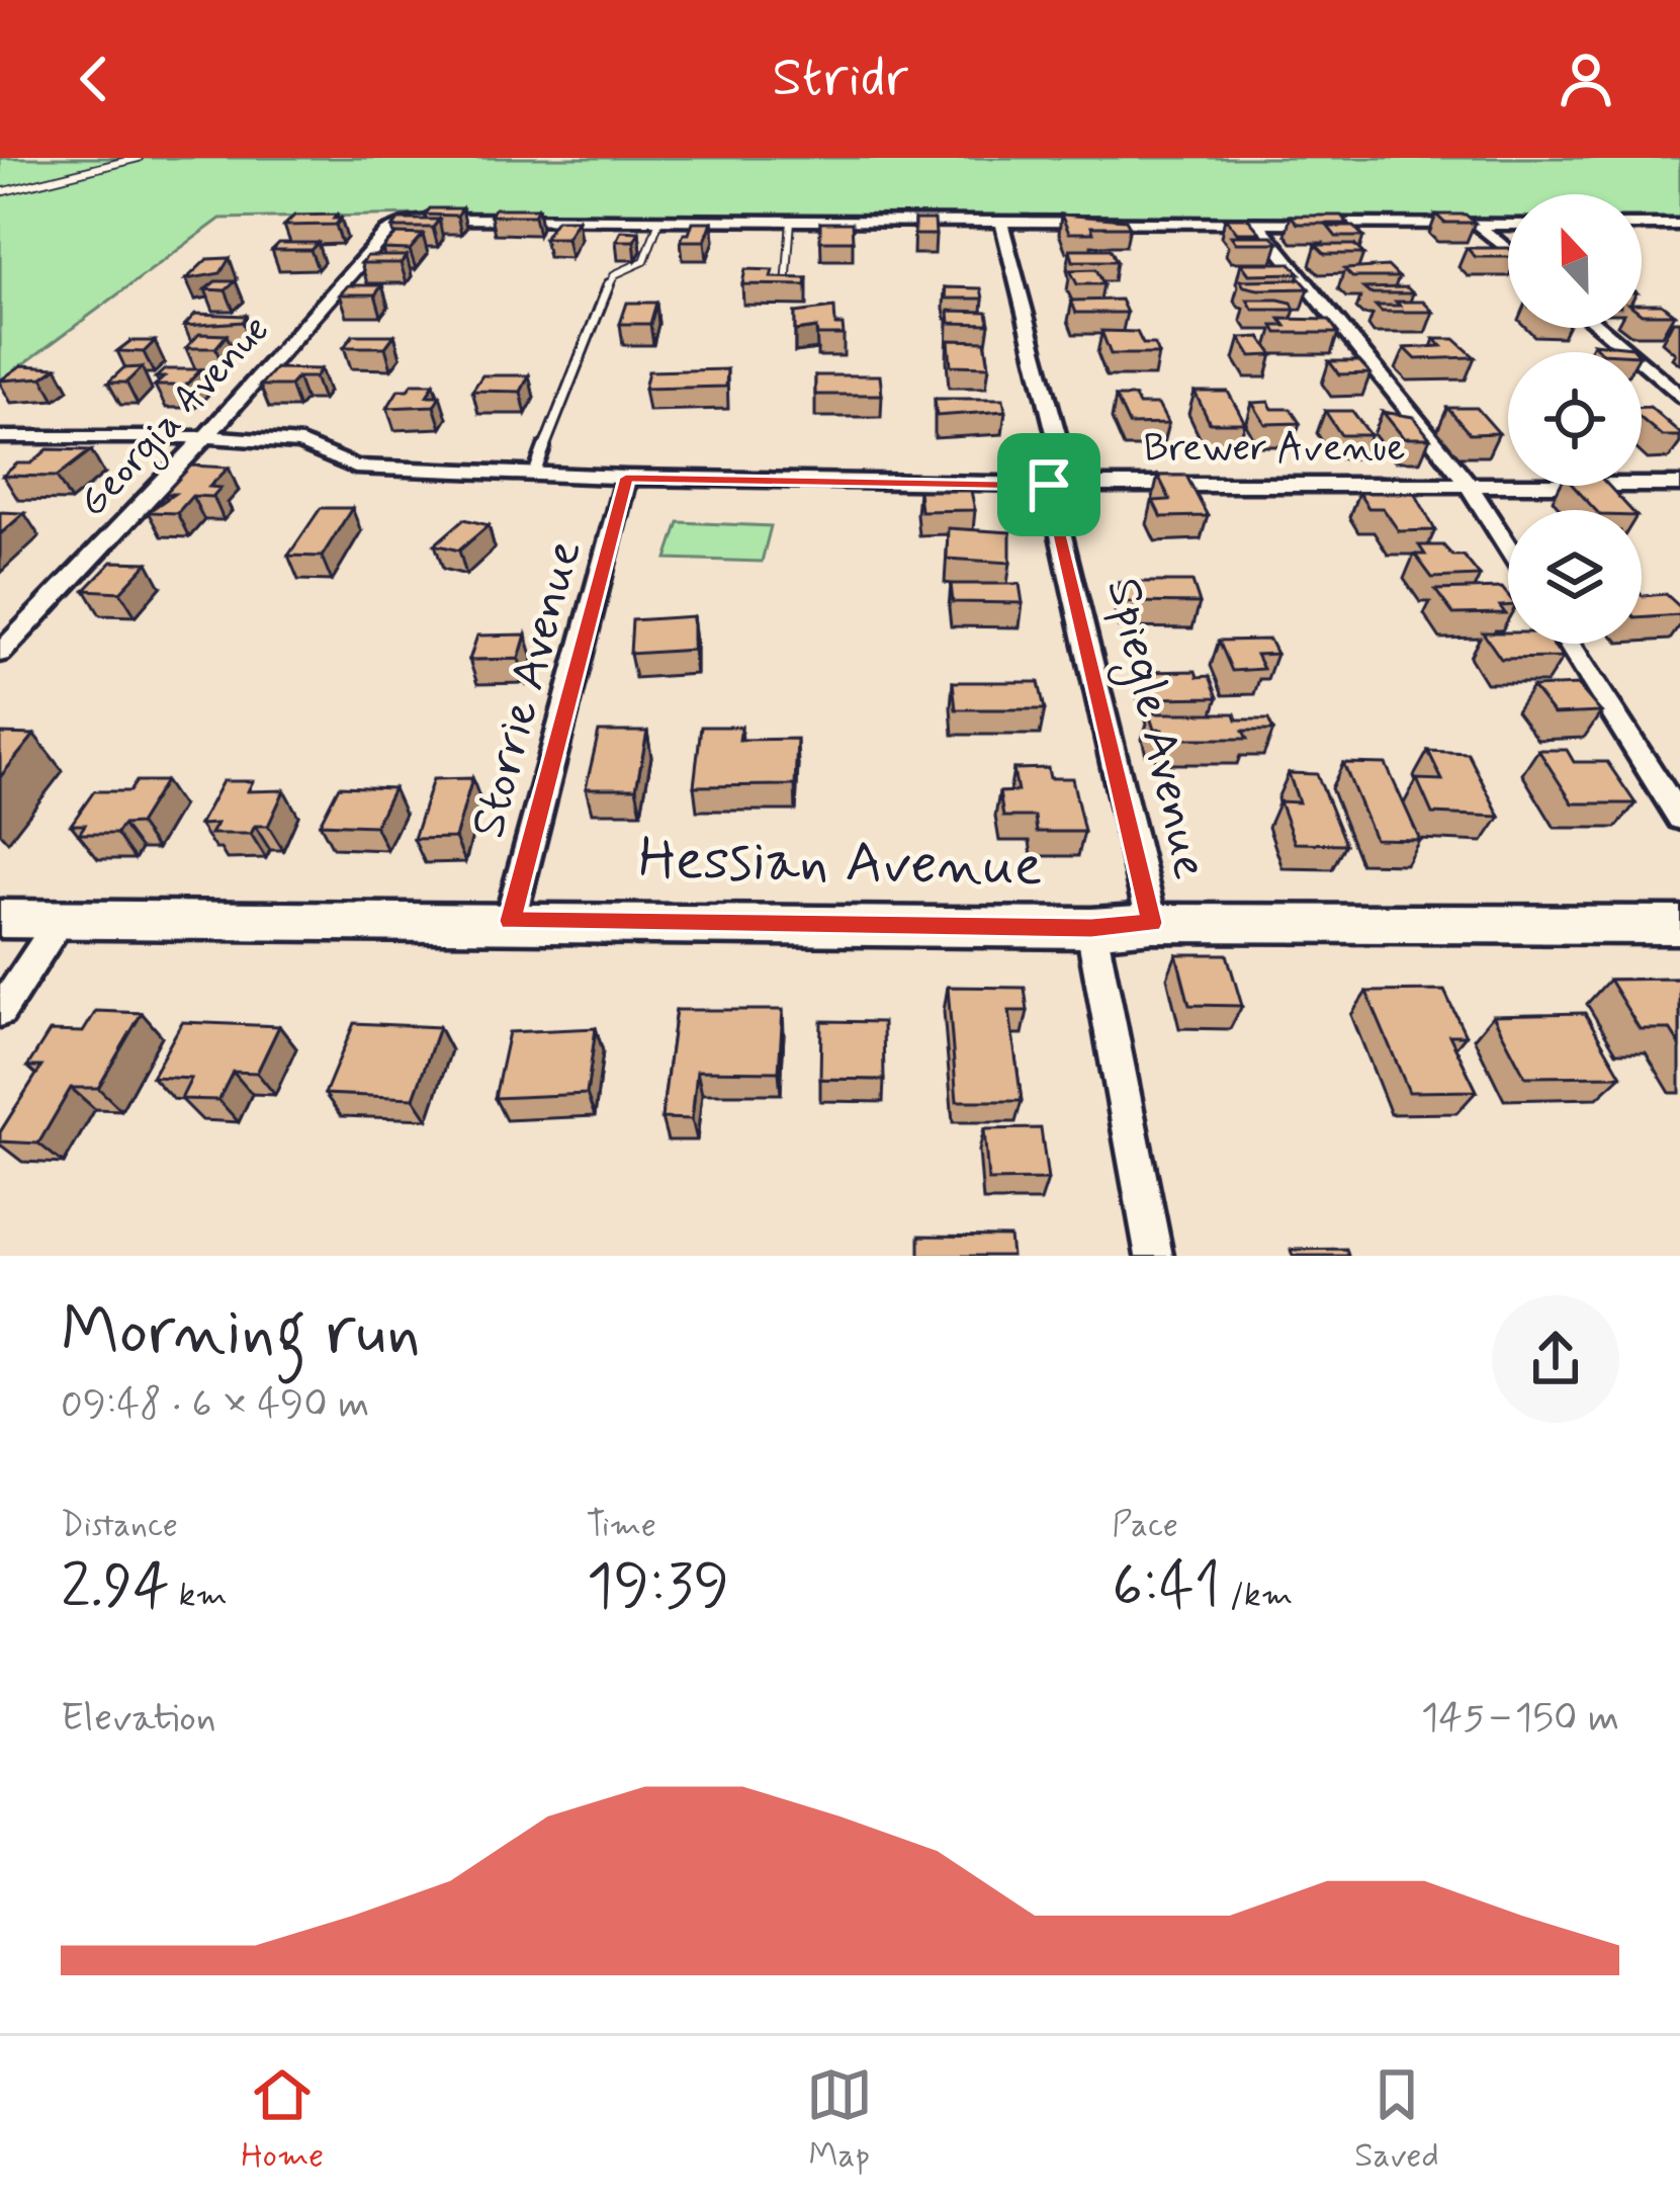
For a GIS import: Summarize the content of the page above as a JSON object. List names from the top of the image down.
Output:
{
  "streets": {
    "main road": ["Hessian Avenue"],
    "street": [
      "Georgia Avenue",
      "Brewer Avenue",
      "Storrie Avenue",
      "Spiegle Avenue"
    ]
  },
  "crossings": [
    ["Georgia Avenue", "Brewer Avenue"],
    ["Brewer Avenue", "Storrie Avenue"],
    ["Brewer Avenue", "Spiegle Avenue"],
    ["Storrie Avenue", "Hessian Avenue"],
    ["Spiegle Avenue", "Hessian Avenue"]
  ],
  "north": "top",
  "page": {
    "header": "Stridr",
    "heading": ["Morning run", "09:48 · 6 × 490 m"],
    "stats": [
      ["Distance", "2.94 km"],
      ["Time", "19:39"],
      ["Pace", "6:41 /km"]
    ],
    "chart": ["Elevation", "145–150 m"],
    "tabs": ["Home", "Map", "Saved"]
  }
}
